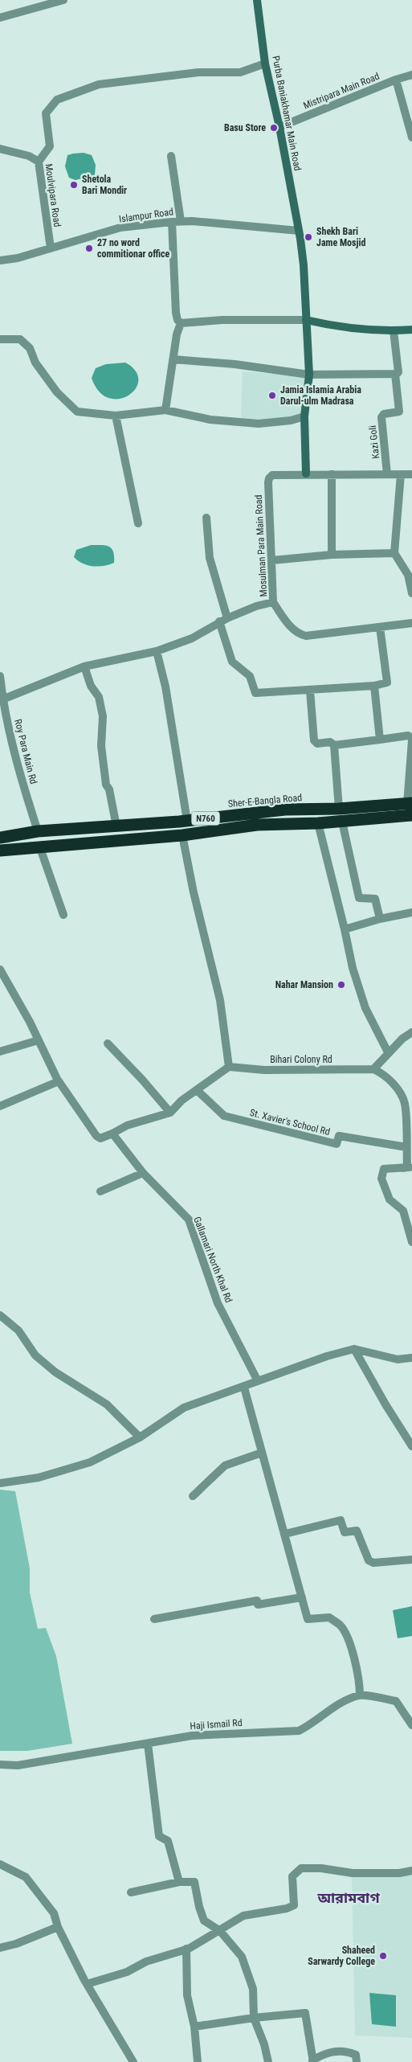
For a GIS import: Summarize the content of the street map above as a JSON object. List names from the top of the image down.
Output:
{
  "streets": {
    "highway": ["Sher-E-Bangla Road", "N760"],
    "street": [
      "Mistripara Main Road",
      "Purba Baniakhamar Main Road",
      "Moulvipara Road",
      "Islampur Road",
      "Kazi Goli",
      "Mosulman Para Main Road",
      "Roy Para Main Rd",
      "Bihari Colony Rd",
      "St. Xavier's School Rd",
      "Gallamari North Khal Rd",
      "Haji Ismail Rd"
    ]
  },
  "crossings": [
    ["Mistripara Main Road", "Purba Baniakhamar Main Road"],
    ["Purba Baniakhamar Main Road", "Islampur Road"],
    ["Purba Baniakhamar Main Road", "Mosulman Para Main Road"],
    ["Moulvipara Road", "Islampur Road"],
    ["Mosulman Para Main Road", "Roy Para Main Rd"],
    ["Roy Para Main Rd", "Sher-E-Bangla Road"]
  ],
  "districts": ["আরামবাগ"],
  "places": [
    "Basu Store",
    "Shetola Bari Mondir",
    "Shekh Bari Jame Mosjid",
    "27 no word commitionar office",
    "Jamia Islamia Arabia Darul-ulm Madrasa",
    "Nahar Mansion",
    "Shaheed Sarwardy College"
  ]
}
